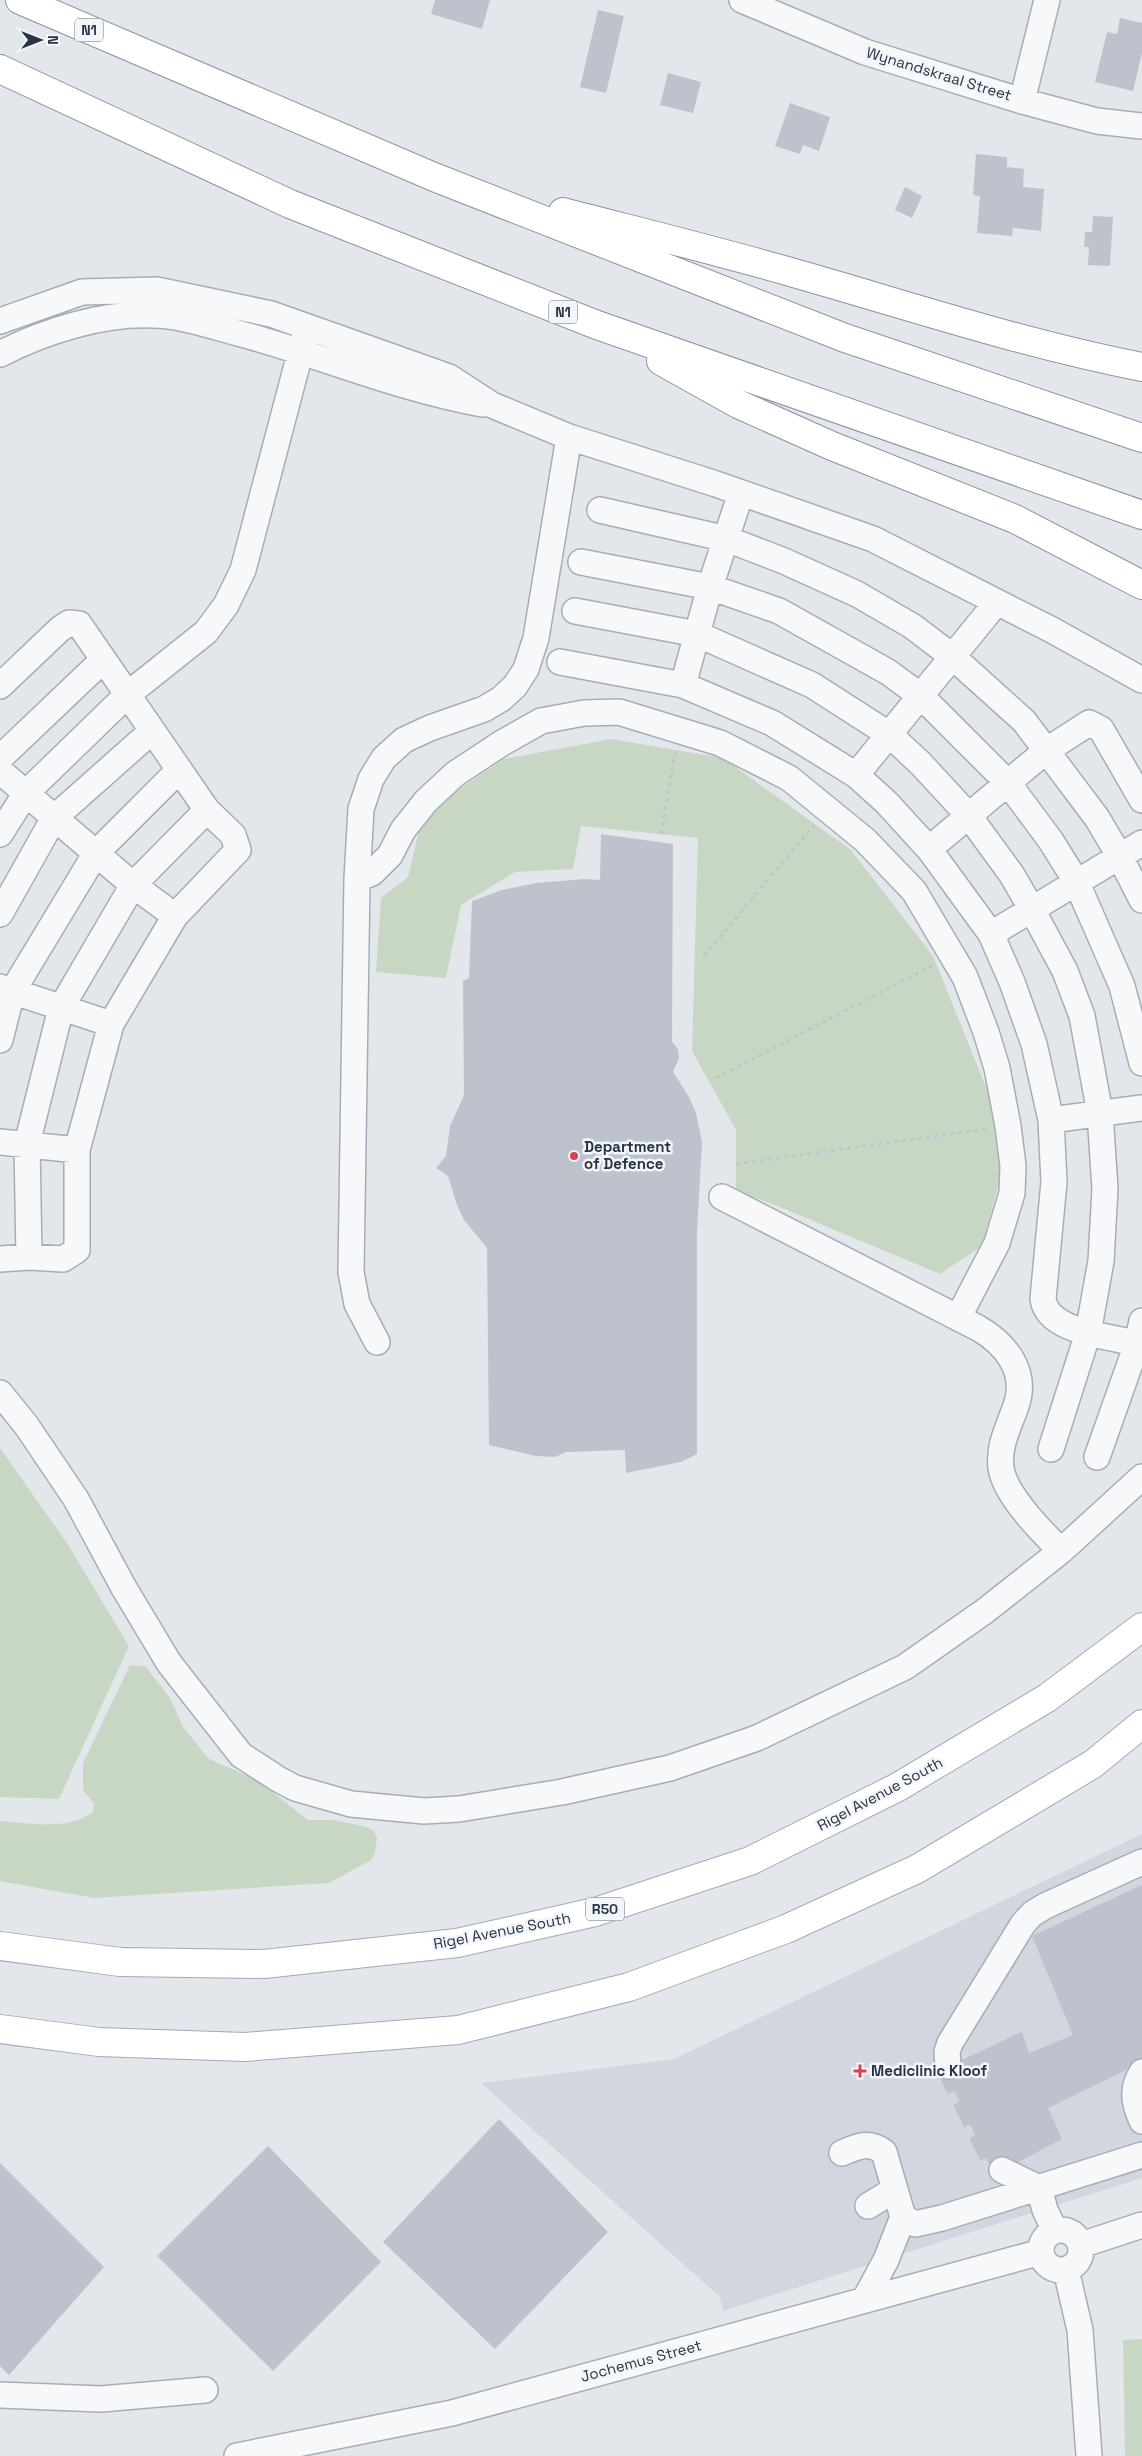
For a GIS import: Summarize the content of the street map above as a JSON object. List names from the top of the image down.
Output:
{
  "streets": {
    "main road": ["N1", "Rigel Avenue South", "R50"],
    "street": ["Wynandskraal Street", "Jochemus Street"]
  },
  "places": {
    "other": ["Department of Defence"],
    "health": ["Mediclinic Kloof"]
  },
  "north": "right"
}
